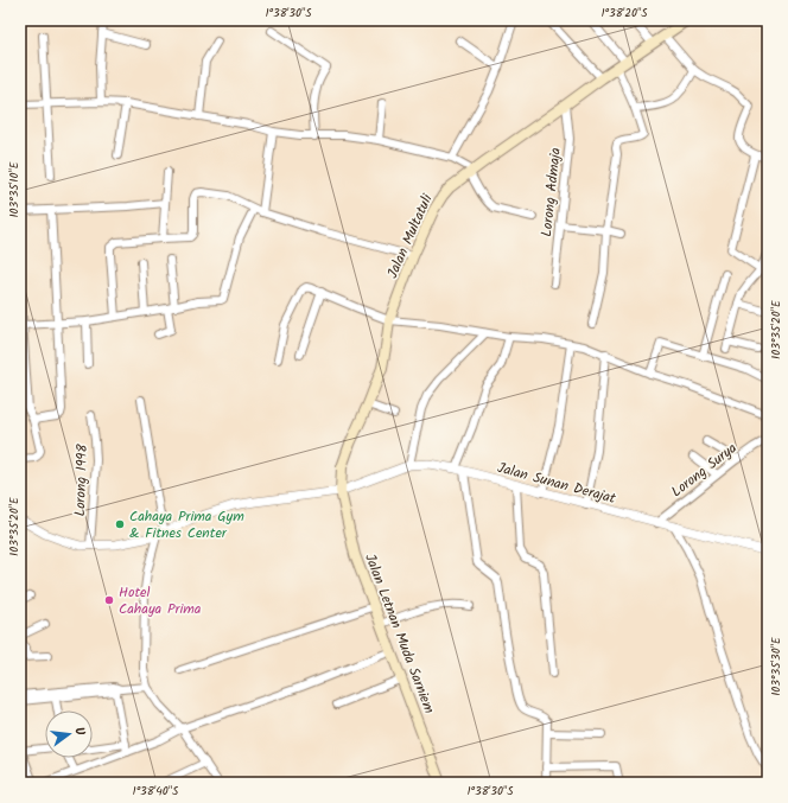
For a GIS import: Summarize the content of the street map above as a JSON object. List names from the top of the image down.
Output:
{
  "streets": {
    "main road": ["Jalan Multatuli", "Jalan Letnan Muda Sarniem"],
    "street": [
      "Lorong Admaja",
      "Lorong Surya",
      "Lorong 1998",
      "Jalan Sunan Derajat"
    ]
  },
  "crossings": [
    ["Lorong Admaja", "Jalan Multatuli"],
    ["Jalan Multatuli", "Jalan Sunan Derajat"],
    ["Jalan Multatuli", "Jalan Letnan Muda Sarniem"],
    ["Lorong Surya", "Jalan Sunan Derajat"],
    ["Lorong 1998", "Jalan Sunan Derajat"],
    ["Jalan Sunan Derajat", "Jalan Letnan Muda Sarniem"]
  ],
  "places": ["Cahaya Prima Gym & Fitnes Center", "Hotel Cahaya Prima"],
  "north": "right",
  "coordinates": [
    "1°38'30\"S",
    "1°38'20\"S",
    "103°35'10\"E",
    "103°35'20\"E",
    "103°35'30\"E",
    "1°38'40\"S"
  ]
}
